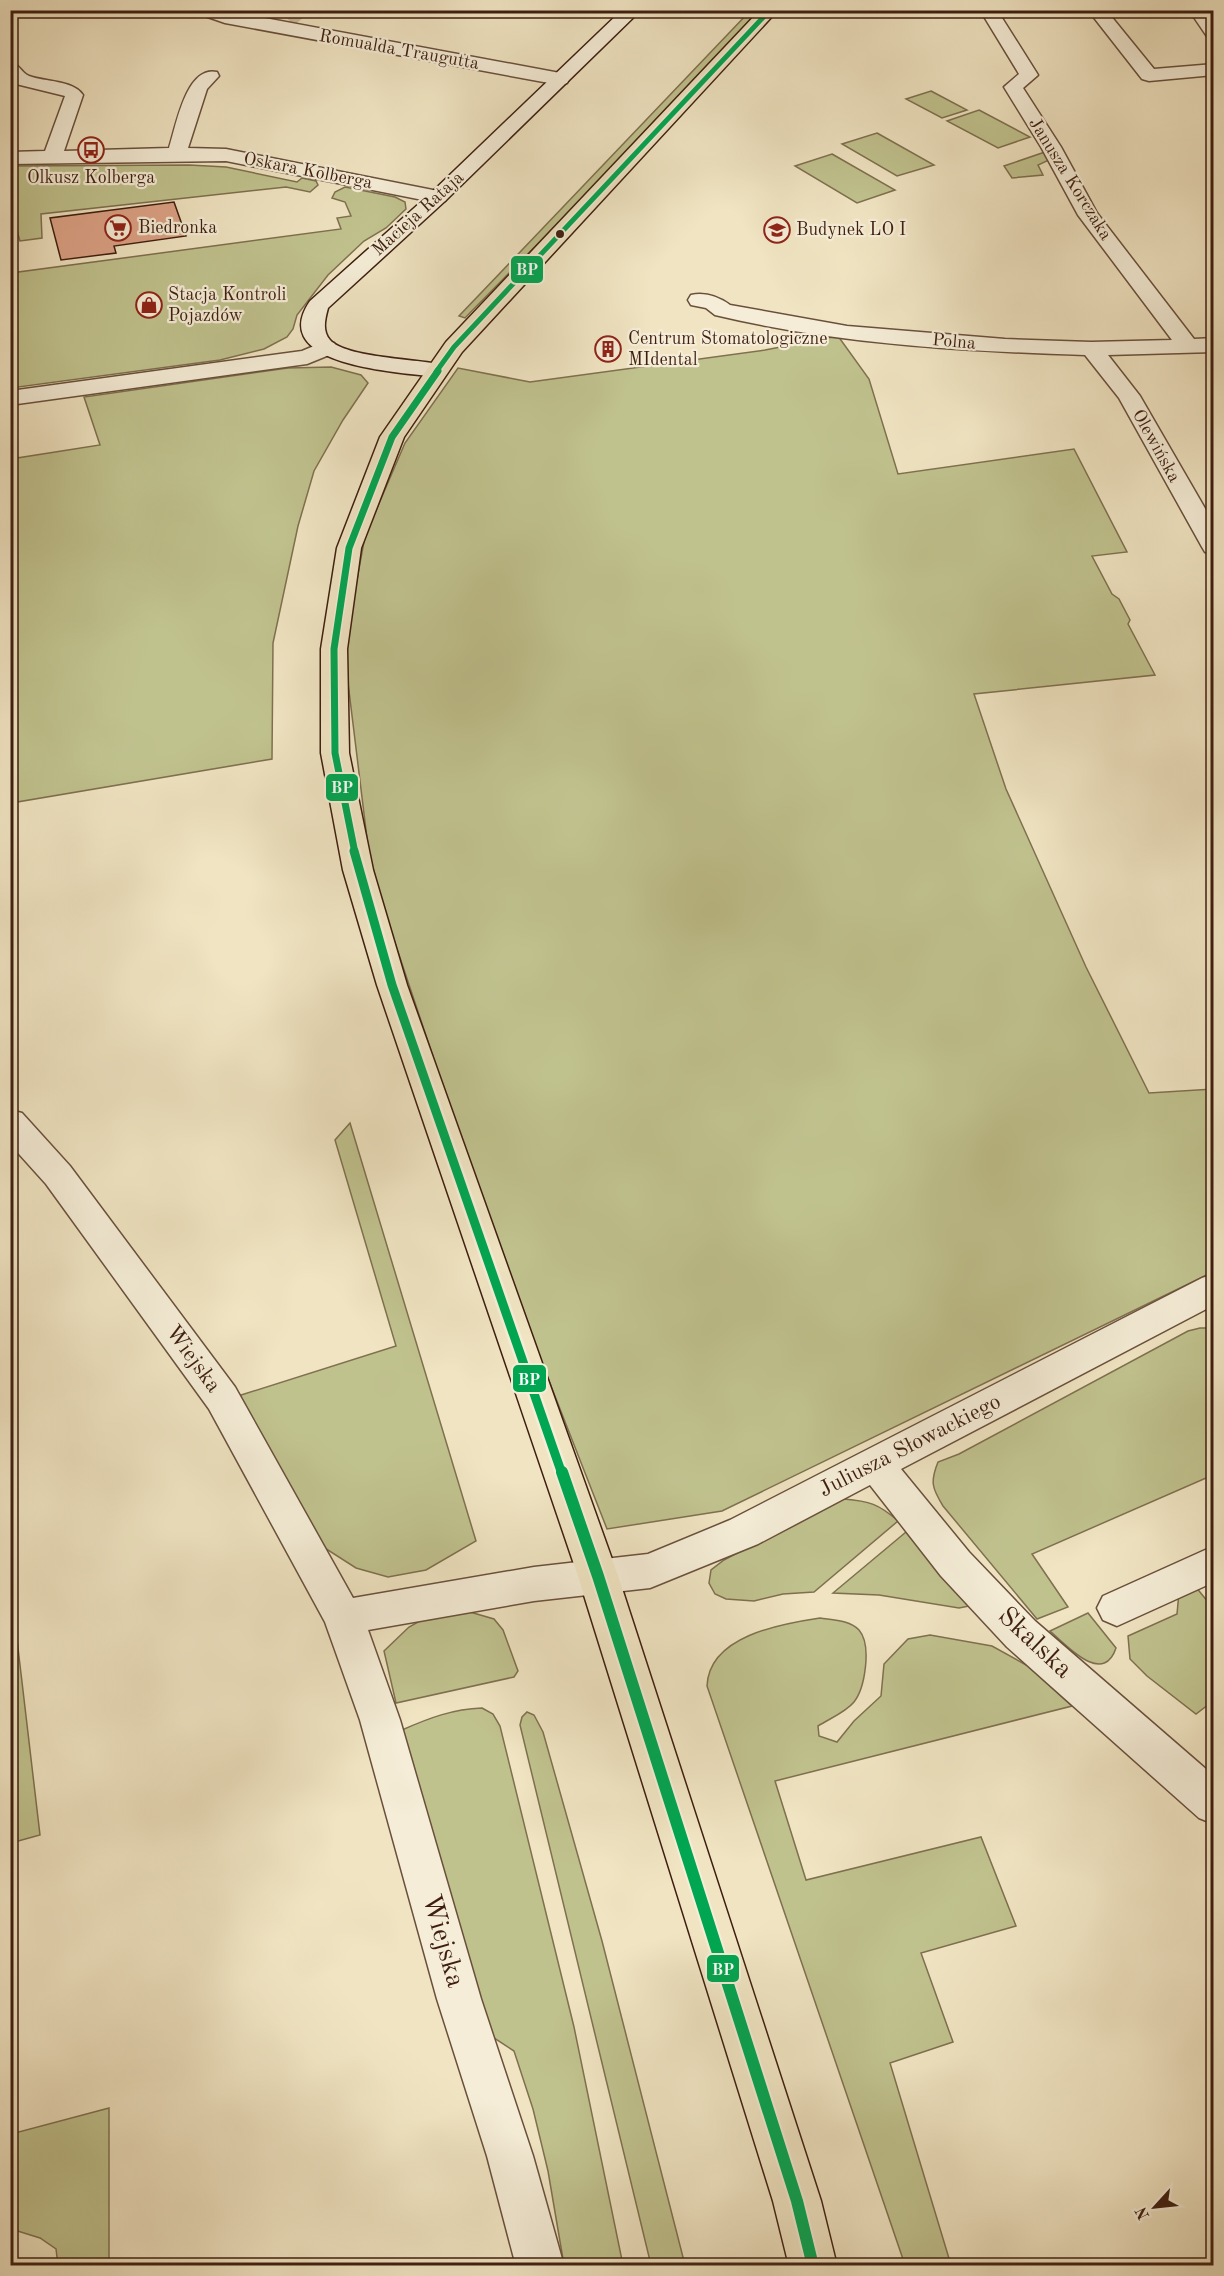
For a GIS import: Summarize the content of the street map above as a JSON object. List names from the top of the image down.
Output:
{
  "streets": {
    "street": [
      "Romualda Traugutta",
      "Oskara Kolberga",
      "Janusza Korczaka",
      "Macieja Rataja",
      "Polna",
      "Olewińska",
      "Wiejska",
      "Juliusza Słowackiego",
      "Skalska"
    ]
  },
  "crossings": [
    ["Romualda Traugutta", "Macieja Rataja"],
    ["Oskara Kolberga", "Macieja Rataja"],
    ["Janusza Korczaka", "Polna"],
    ["Polna", "Olewińska"],
    ["Wiejska", "Juliusza Słowackiego"],
    ["Juliusza Słowackiego", "Skalska"]
  ],
  "places": {
    "bus stop": ["Olkusz Kolberga"],
    "supermarket": ["Biedronka"],
    "school or university": ["Budynek LO I"],
    "shop": ["Stacja Kontroli Pojazdów"],
    "building": ["Centrum Stomatologiczne MIdental"]
  },
  "lines": ["transit line BP"],
  "north": "bottom left"
}
